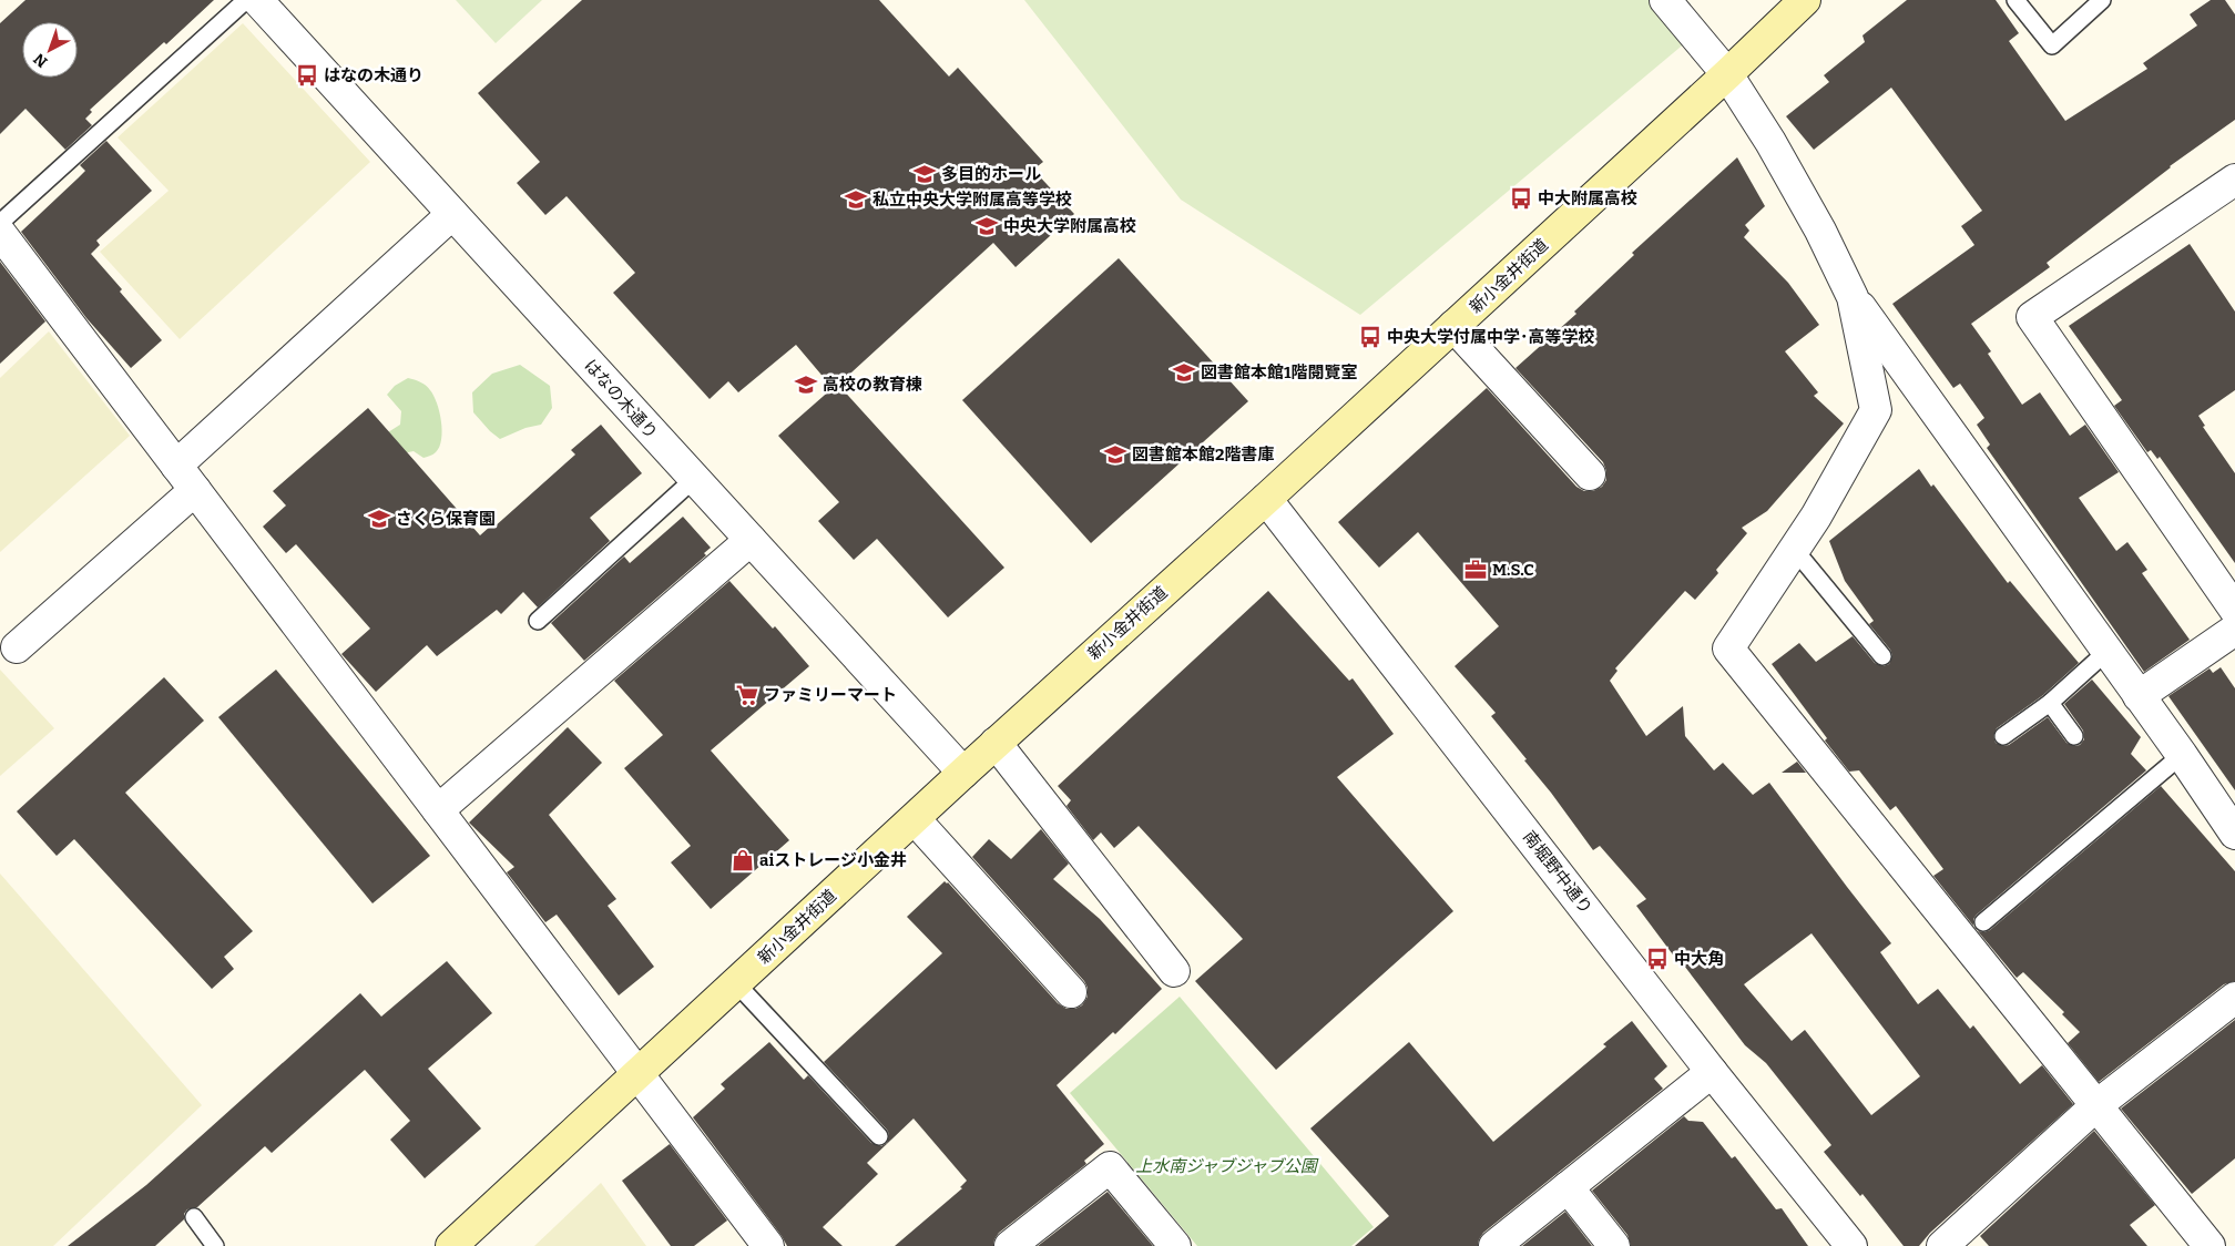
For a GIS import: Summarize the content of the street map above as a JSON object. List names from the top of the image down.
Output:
{
  "streets": {
    "main road": ["新小金井街道"],
    "street": ["はなの木通り", "南堀野中通り"]
  },
  "crossings": [
    ["新小金井街道", "はなの木通り"],
    ["新小金井街道", "南堀野中通り"]
  ],
  "parks": ["上水南ジャブジャブ公園"],
  "places": {
    "bus stop": [
      "はなの木通り",
      "中大附属高校",
      "中央大学付属中学･高等学校",
      "中大角"
    ],
    "school or university": [
      "多目的ホール",
      "私立中央大学附属高等学校",
      "中央大学附属高校",
      "図書館本館1階閱覽室",
      "高校の教育棟",
      "図書館本館2階書庫",
      "さくら保育園"
    ],
    "office": ["M.S.C"],
    "supermarket": ["ファミリーマート"],
    "shop": ["aiストレージ小金井"]
  },
  "north": "bottom left"
}
